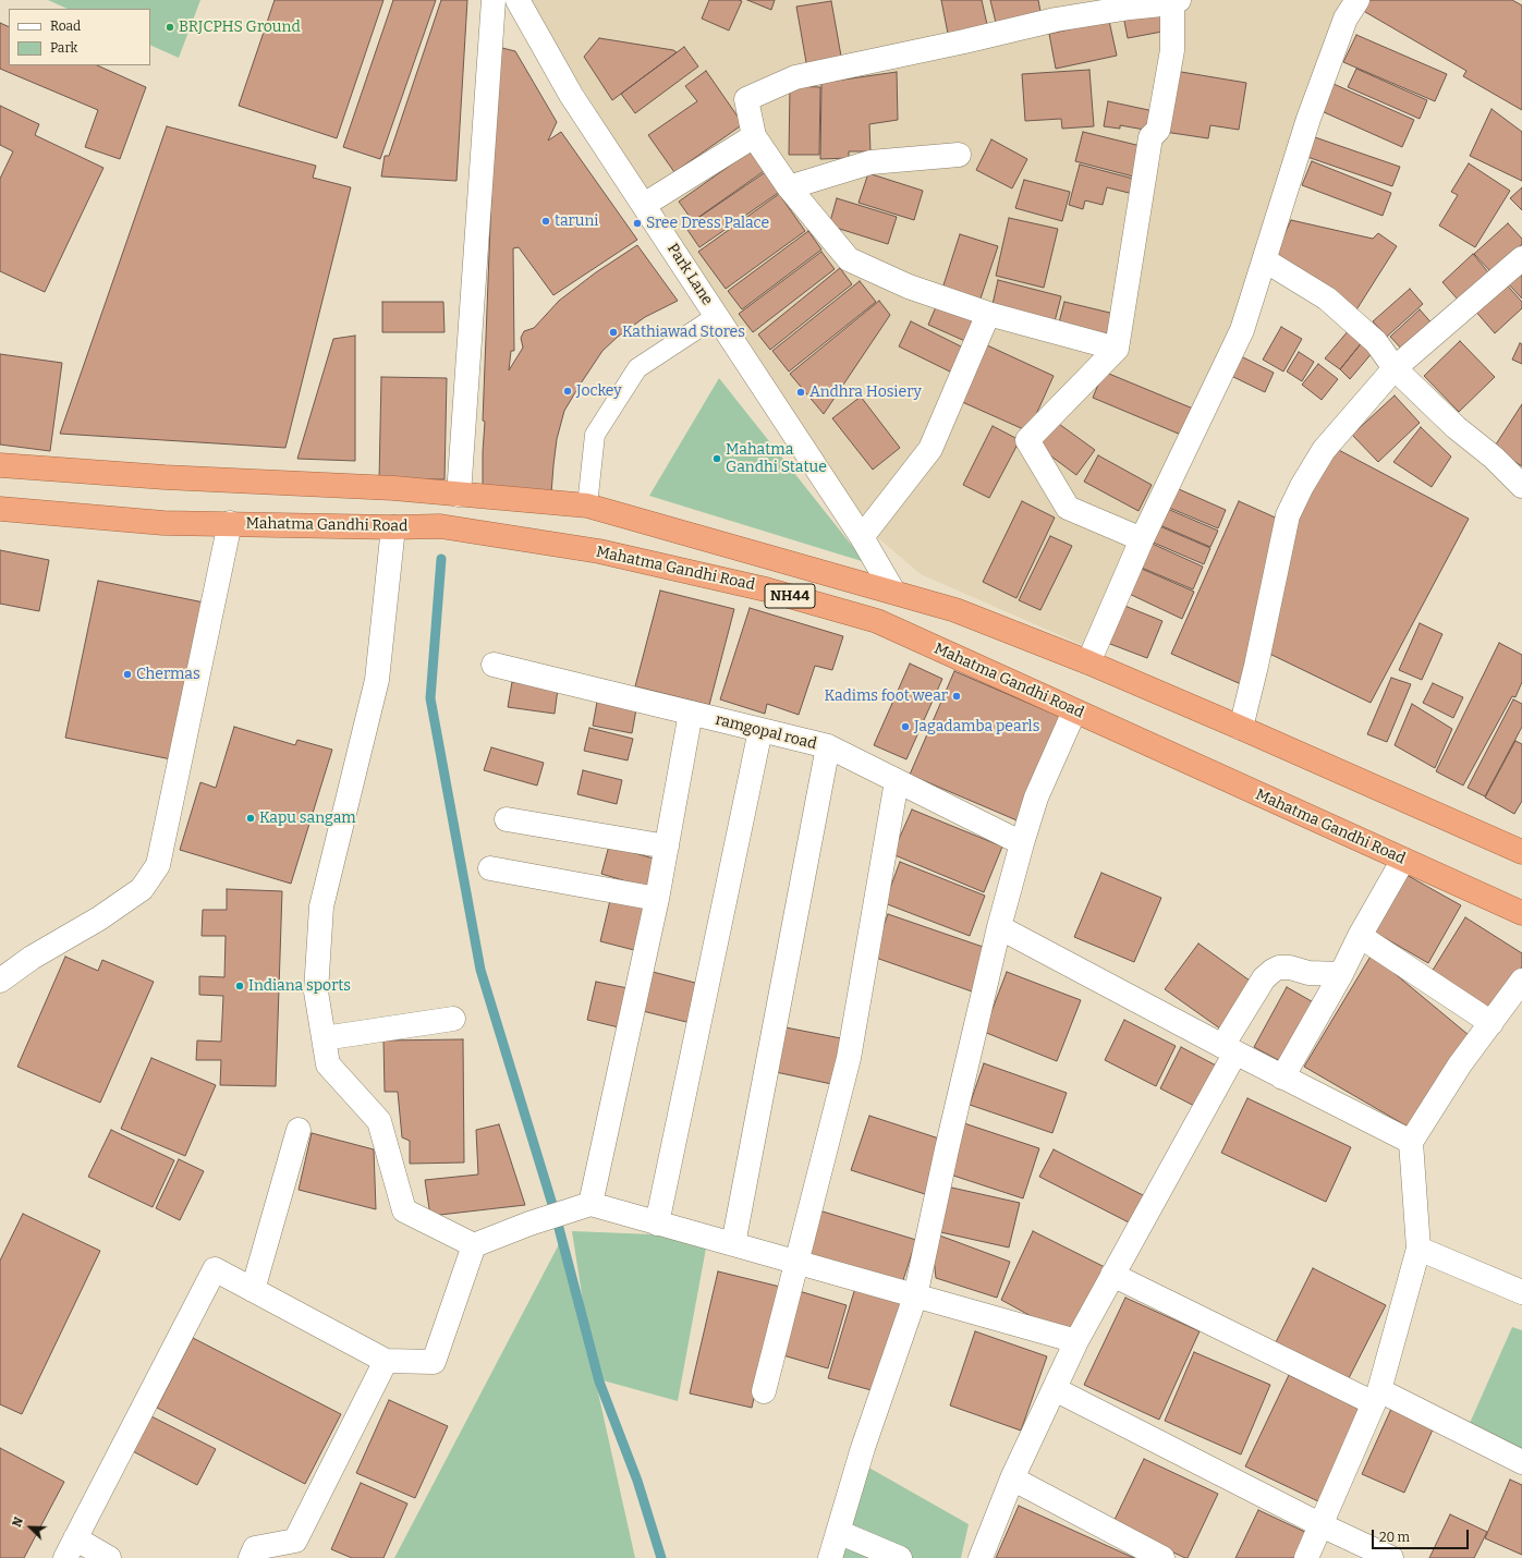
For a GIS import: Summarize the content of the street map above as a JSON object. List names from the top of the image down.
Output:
{
  "streets": {
    "highway": ["Mahatma Gandhi Road", "NH44"],
    "street": ["Park Lane", "ramgopal road"]
  },
  "crossings": [
    ["Park Lane", "Mahatma Gandhi Road"]
  ],
  "places": [
    "BRJCPHS Ground",
    "taruni",
    "Sree Dress Palace",
    "Kathiawad Stores",
    "Jockey",
    "Andhra Hosiery",
    "Mahatma Gandhi Statue",
    "Chermas",
    "Kadims foot wear",
    "Jagadamba pearls",
    "Kapu sangam",
    "Indiana sports"
  ],
  "legend": ["Road", "Park"],
  "scale_bar": "20 m",
  "north": "top left"
}
